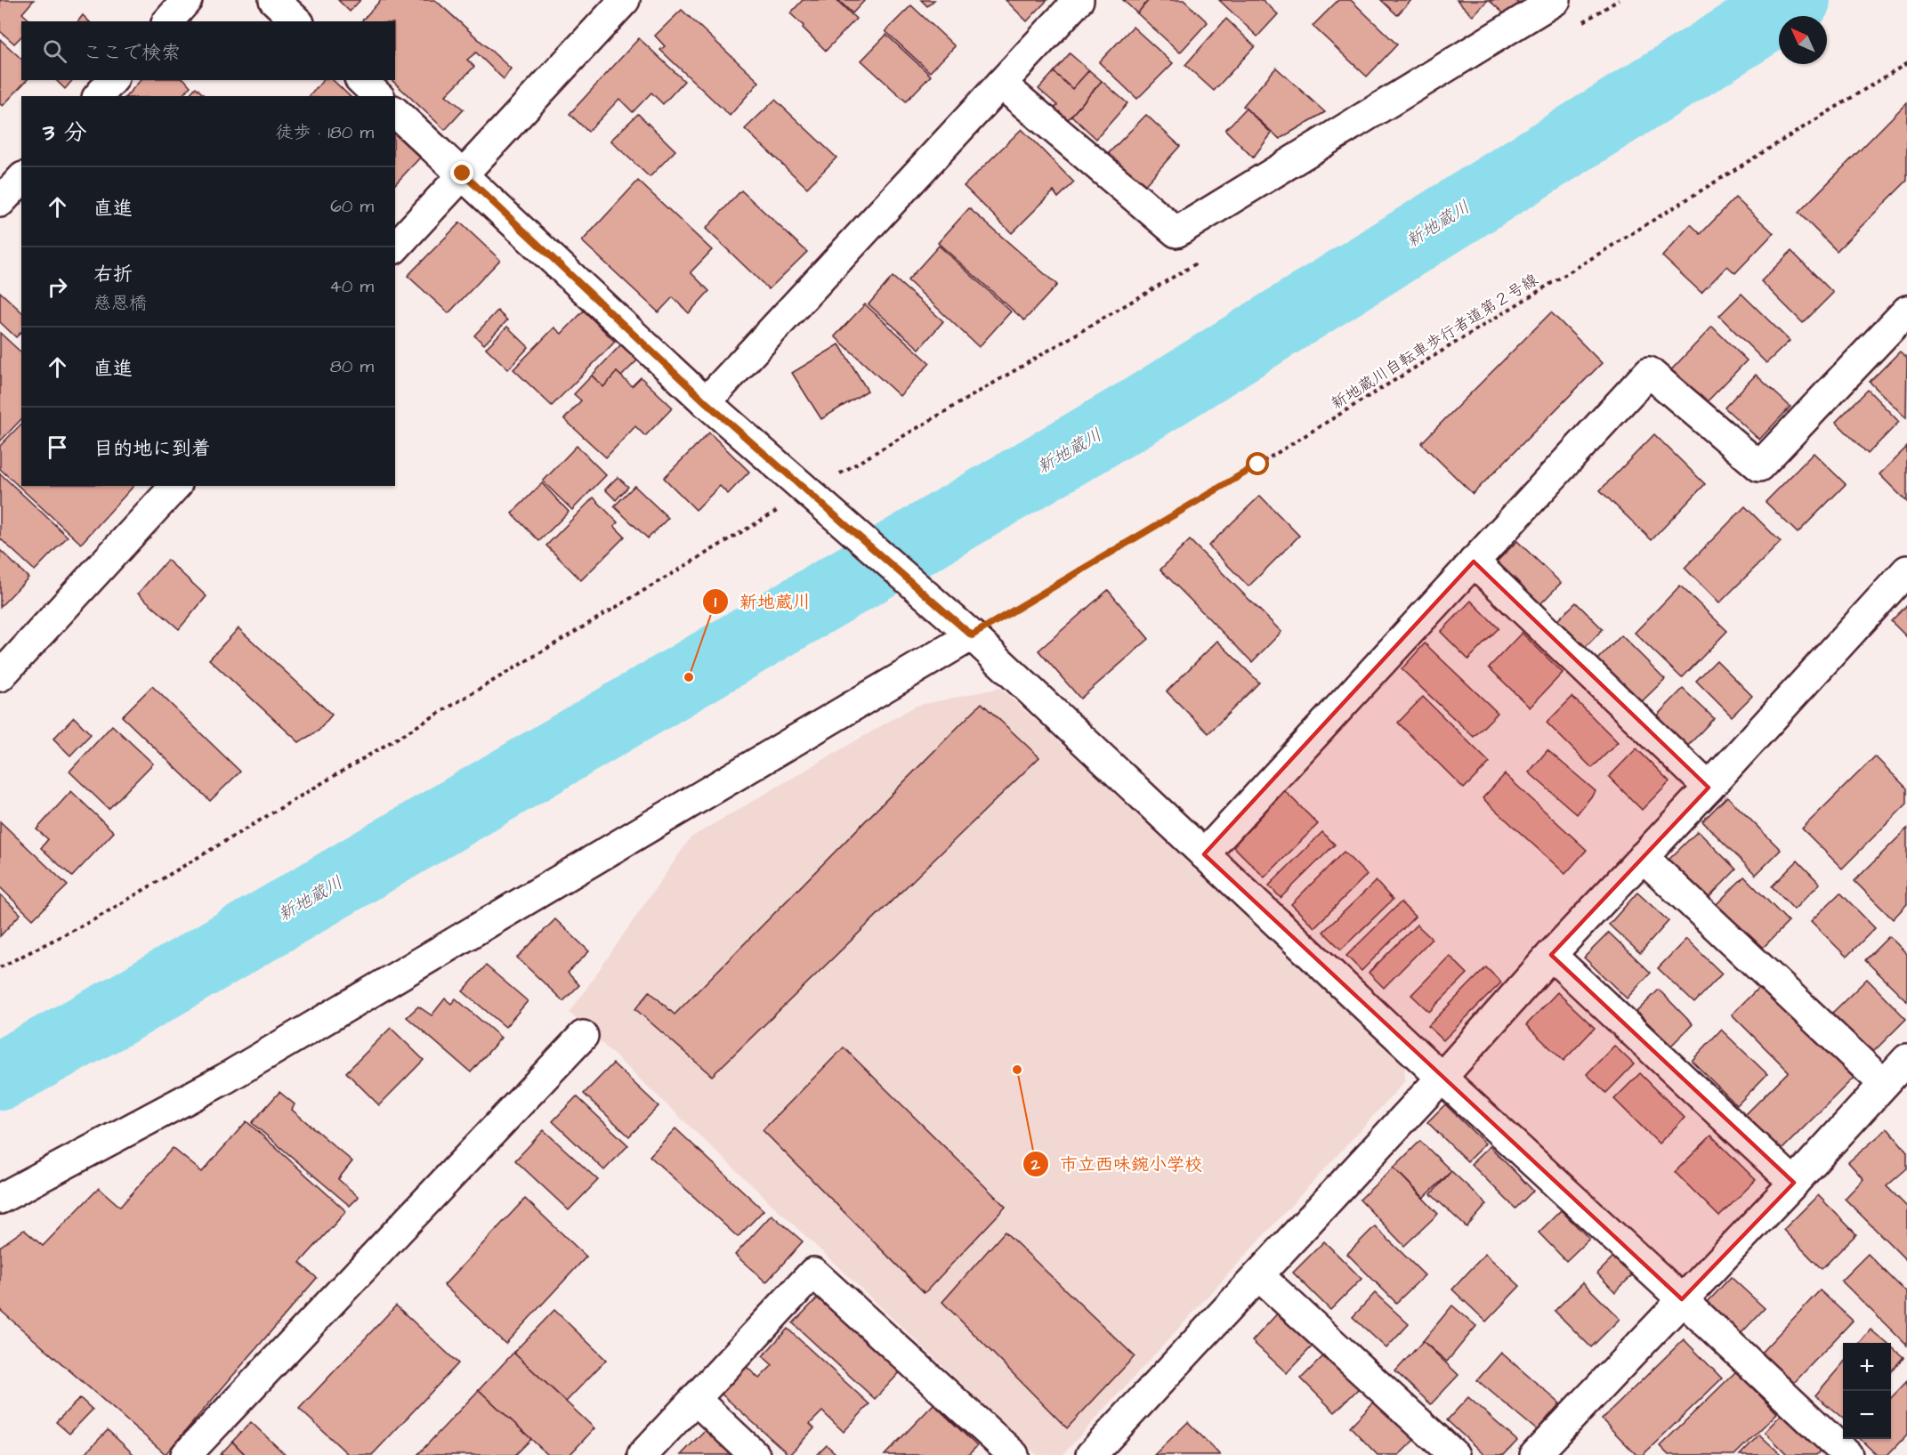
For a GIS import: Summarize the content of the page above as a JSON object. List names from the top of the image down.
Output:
{
  "streets": {
    "path": ["新地蔵川自転車歩行者道第２号線"]
  },
  "water": ["新地蔵川"],
  "places": ["新地蔵川", "市立西味鋺小学校"],
  "north": "top left",
  "page": {
    "search": "ここで検索",
    "heading": ["3 分", "徒歩 · 180 m"],
    "list": [
      ["直進", "60 m"],
      ["右折", "慈恩橋", "40 m"],
      ["直進", "80 m"],
      "目的地に到着"
    ],
    "map_buttons": ["+", "−"]
  }
}
